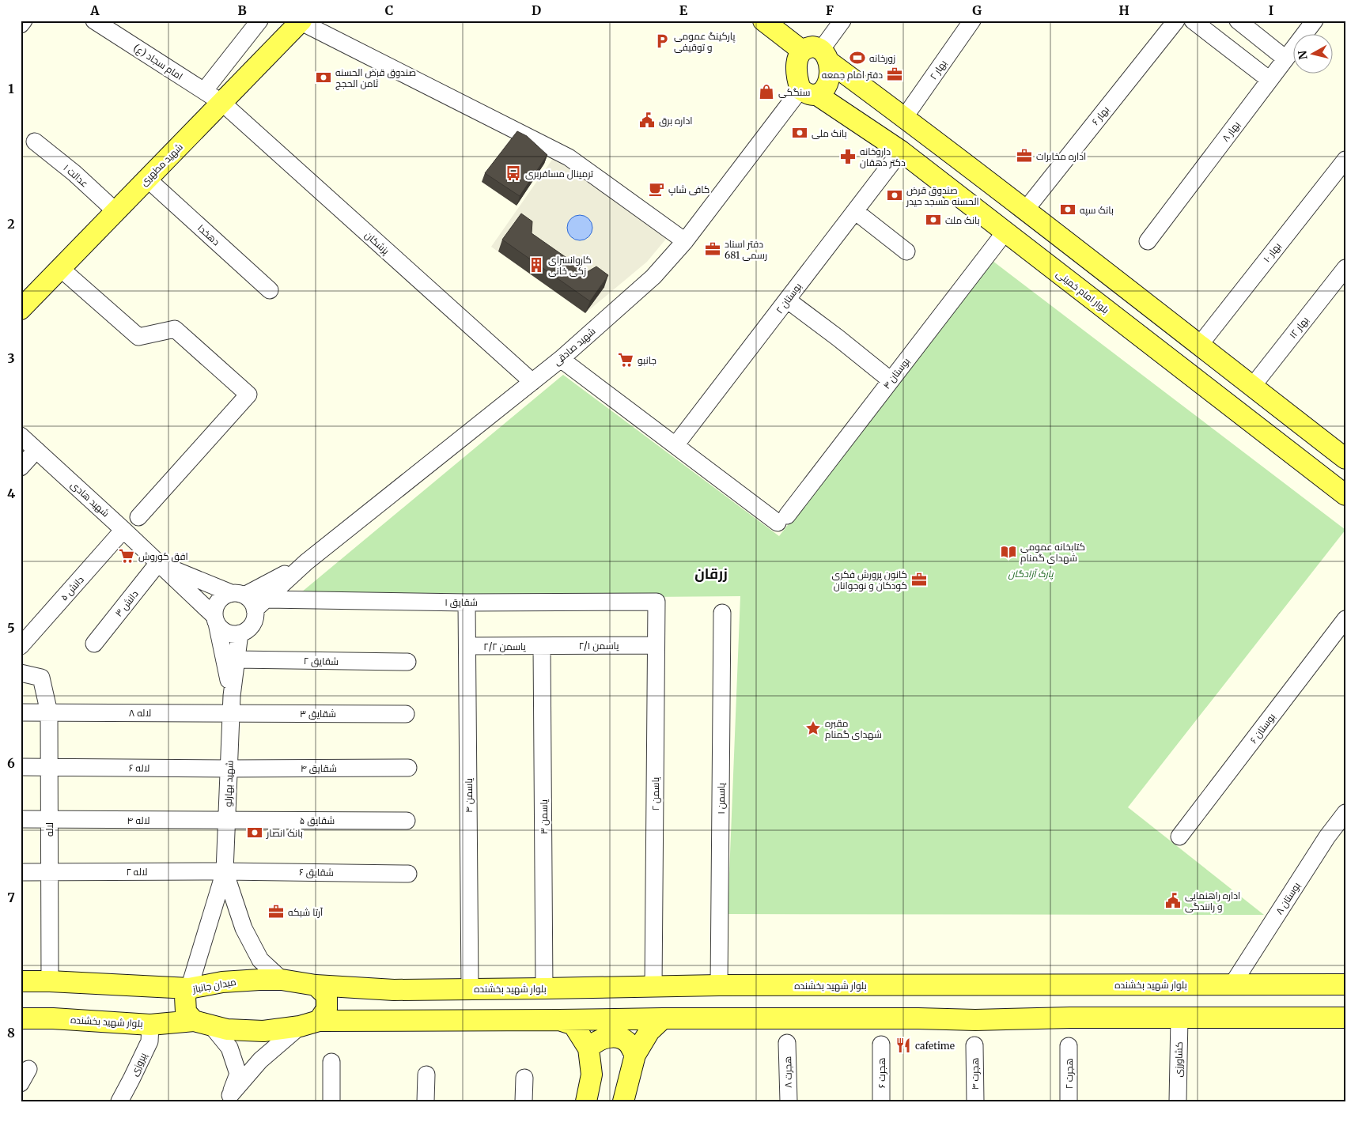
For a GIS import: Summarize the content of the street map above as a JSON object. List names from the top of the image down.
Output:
{
  "streets": {
    "main road": [
      "شهید مطهری",
      "بلوار امام خمینی",
      "بلوار شهید بخشنده",
      "میدان جانباز"
    ],
    "street": [
      "امام سجاد (ع)",
      "بهار ۲",
      "بهار ۶",
      "بهار ۸",
      "عدالت ۱",
      "دهخدا",
      "پزشکان",
      "بهار ۱۰",
      "بوستان ۲",
      "بهار ۱۲",
      "شهید صادقی",
      "بوستان ۴",
      "شهید هادی",
      "دانش ۵",
      "شقایق ۱",
      "دانش ۳",
      "یاسمن ۲/۱",
      "یاسمن ۲/۲",
      "شقایق ۲",
      "لاله ۸",
      "شقایق ۳",
      "بوستان ۶",
      "لاله ۶",
      "شقایق ۴",
      "شهید بهارلو",
      "یاسمن ۲",
      "یاسمن ۴",
      "یاسمن ۱",
      "یاسمن ۳",
      "لاله ۴",
      "شقایق ۵",
      "لاله",
      "لاله ۲",
      "شقایق ۶",
      "بوستان ۸",
      "کشاورزی",
      "پیروزی",
      "هجرت ۸",
      "هجرت ۶",
      "هجرت ۴",
      "هجرت ۲"
    ]
  },
  "crossings": [
    ["امام سجاد (ع)", "شهید مطهری"],
    ["امام سجاد (ع)", "پزشکان"],
    ["شهید مطهری", "عدالت ۱"],
    ["شهید مطهری", "دهخدا"],
    ["شهید مطهری", "پزشکان"],
    ["پزشکان", "شهید صادقی"],
    ["بلوار امام خمینی", "بوستان ۲"],
    ["بلوار امام خمینی", "شهید صادقی"],
    ["بلوار امام خمینی", "بوستان ۴"],
    ["بوستان ۲", "بوستان ۴"],
    ["شهید هادی", "دانش ۵"],
    ["شهید هادی", "شقایق ۱"],
    ["شهید هادی", "دانش ۳"],
    ["شقایق ۱", "یاسمن ۲"],
    ["شقایق ۱", "یاسمن ۴"],
    ["یاسمن ۲/۱", "یاسمن ۲/۲"],
    ["یاسمن ۲/۱", "یاسمن ۲"],
    ["یاسمن ۲/۱", "یاسمن ۳"],
    ["یاسمن ۲/۲", "یاسمن ۴"],
    ["یاسمن ۲/۲", "یاسمن ۳"],
    ["لاله ۸", "شقایق ۳"],
    ["لاله ۸", "شهید بهارلو"],
    ["لاله ۸", "لاله"],
    ["شقایق ۳", "شهید بهارلو"],
    ["لاله ۶", "شقایق ۴"],
    ["لاله ۶", "شهید بهارلو"],
    ["لاله ۶", "لاله"],
    ["شقایق ۴", "شهید بهارلو"],
    ["شهید بهارلو", "لاله ۴"],
    ["شهید بهارلو", "شقایق ۵"],
    ["شهید بهارلو", "لاله ۲"],
    ["شهید بهارلو", "شقایق ۶"],
    ["یاسمن ۲", "بلوار شهید بخشنده"],
    ["یاسمن ۴", "بلوار شهید بخشنده"],
    ["یاسمن ۱", "بلوار شهید بخشنده"],
    ["یاسمن ۳", "بلوار شهید بخشنده"],
    ["لاله ۴", "شقایق ۵"],
    ["لاله ۴", "لاله"],
    ["لاله", "لاله ۲"],
    ["لاله ۲", "شقایق ۶"],
    ["بوستان ۸", "بلوار شهید بخشنده"],
    ["بلوار شهید بخشنده", "میدان جانباز"],
    ["بلوار شهید بخشنده", "پیروزی"]
  ],
  "districts": ["زرقان"],
  "parks": ["پارک آزادگان"],
  "places": {
    "parking": ["پارکینگ عمومی و توقیفی"],
    "sports": ["زورخانه"],
    "office": [
      "دفتر امام جمعه",
      "اداره مخابرات",
      "دفتر اسناد رسمی 681",
      "کانون پرورش فکری کودکان و نوجوانان",
      "آرتا شبکه"
    ],
    "bank": [
      "صندوق قرض الحسنه ثامن الحجج",
      "بانک ملی",
      "صندوق قرض الحسنه مسجد حیدر",
      "بانک سپه",
      "بانک ملت",
      "بانک انصار"
    ],
    "shop": ["سنگکی"],
    "public building": ["اداره برق", "اداره راهنمایی و رانندگی"],
    "pharmacy": ["داروخانه دکتر دهقان"],
    "bus stop": ["ترمینال مسافربری"],
    "cafe": ["کافی شاپ"],
    "building": ["کاروانسرای زکی خانی"],
    "supermarket": ["جانبو", "افق کوروش"],
    "library": ["کتابخانه عمومی شهدای گمنام"],
    "place": ["مقبره شهدای گمنام"],
    "restaurant": ["cafetime"]
  },
  "north": "left",
  "grid": {
    "columns": [
      "A",
      "B",
      "C",
      "D",
      "E",
      "F",
      "G",
      "H",
      "I"
    ],
    "rows": [
      "1",
      "2",
      "3",
      "4",
      "5",
      "6",
      "7",
      "8"
    ]
  }
}
